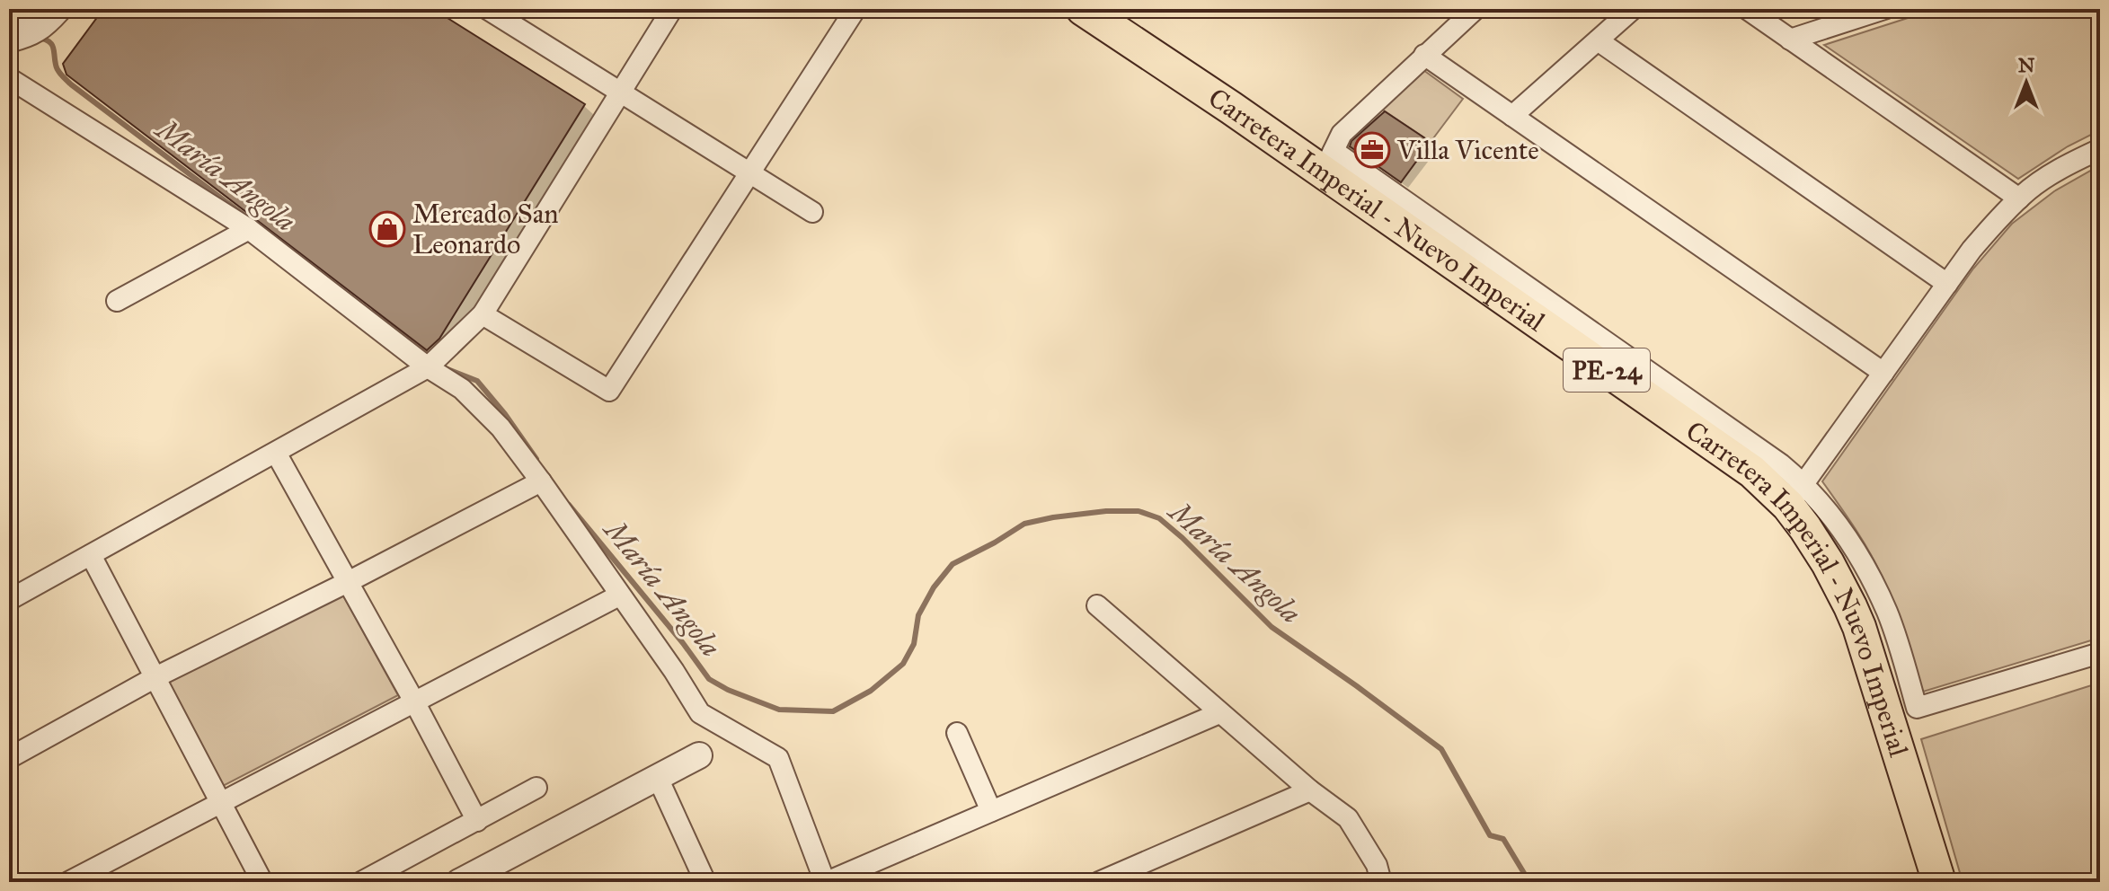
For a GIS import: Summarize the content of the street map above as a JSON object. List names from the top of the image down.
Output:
{
  "streets": {
    "highway": ["Carretera Imperial - Nuevo Imperial", "PE-24"]
  },
  "water": ["María Angola"],
  "places": {
    "office": ["Villa Vicente"],
    "shop": ["Mercado San Leonardo"]
  },
  "north": "top"
}
